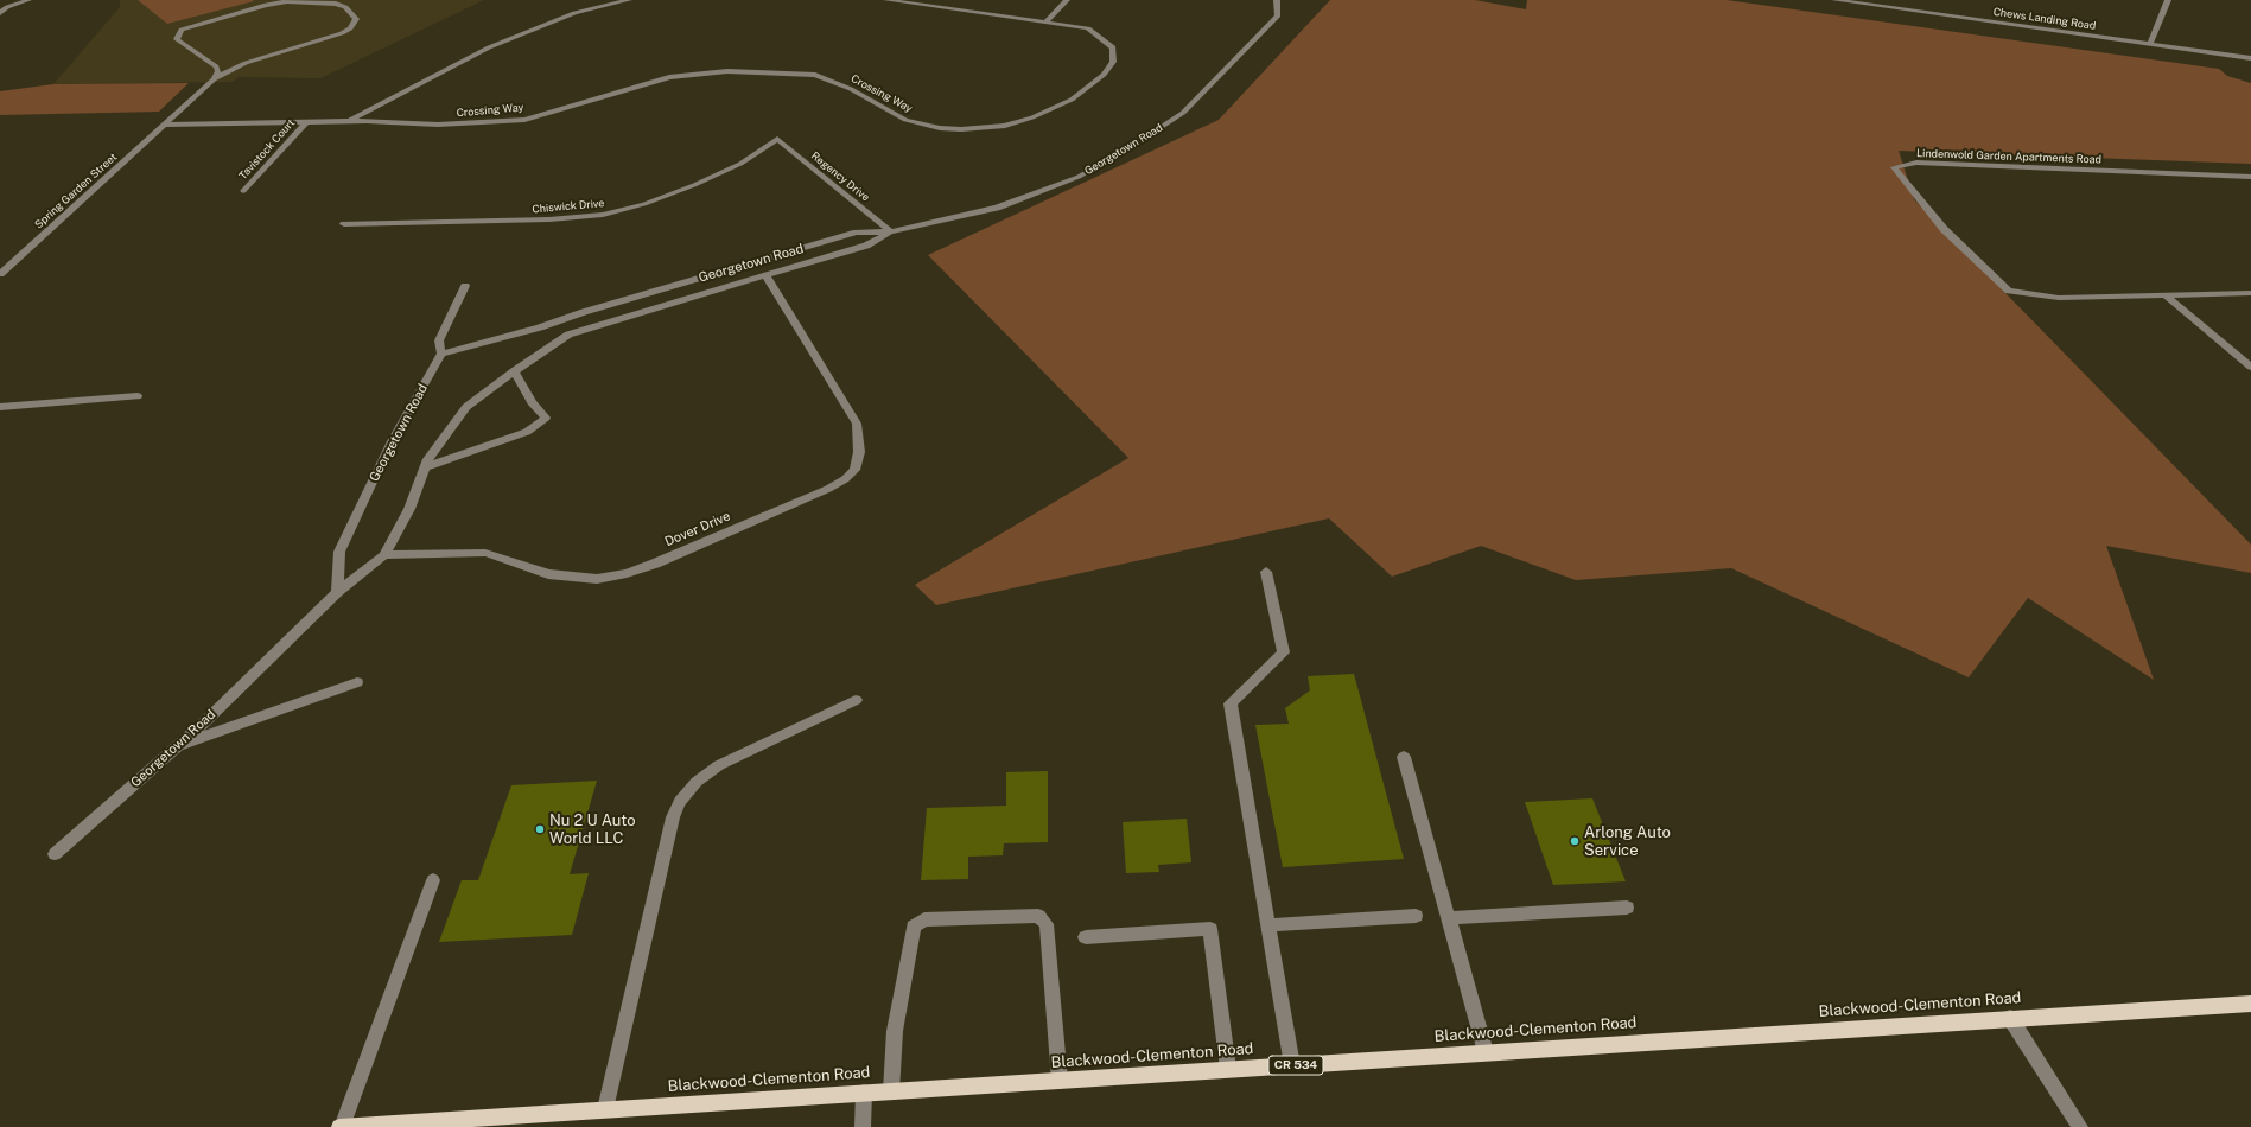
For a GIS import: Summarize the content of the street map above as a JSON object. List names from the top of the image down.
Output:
{
  "streets": {
    "main road": ["Blackwood-Clementon Road", "CR 534"],
    "street": [
      "Chews Landing Road",
      "Crossing Way",
      "Tavistock Court",
      "Georgetown Road",
      "Lindenwold Garden Apartments Road",
      "Regency Drive",
      "Spring Garden Street",
      "Chiswick Drive",
      "Dover Drive"
    ]
  },
  "crossings": [
    ["Crossing Way", "Tavistock Court"],
    ["Crossing Way", "Spring Garden Street"],
    ["Georgetown Road", "Regency Drive"],
    ["Georgetown Road", "Dover Drive"],
    ["Regency Drive", "Chiswick Drive"]
  ],
  "places": ["Nu 2 U Auto World LLC", "Arlong Auto Service"]
}
